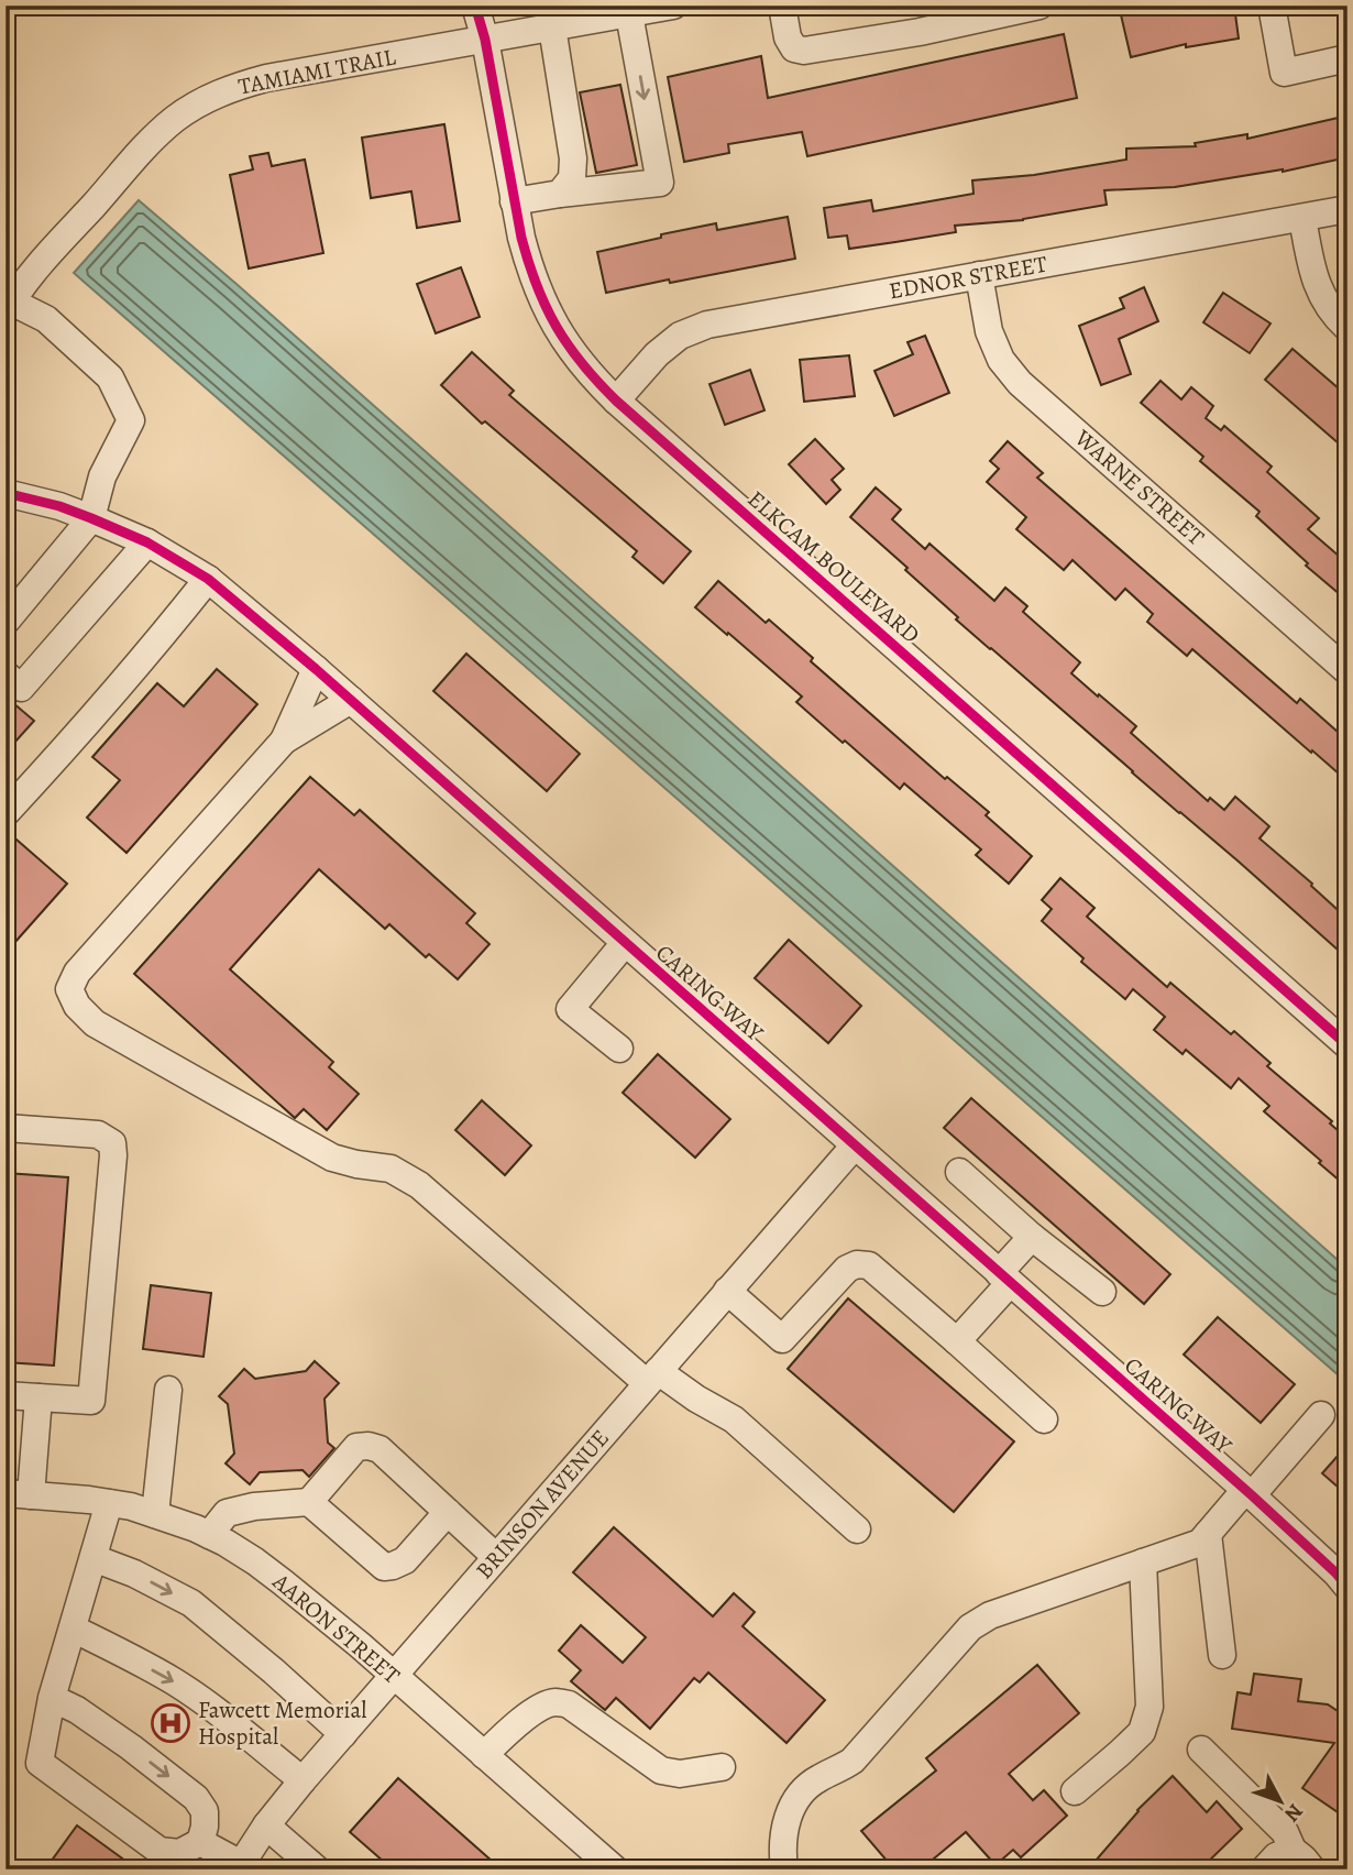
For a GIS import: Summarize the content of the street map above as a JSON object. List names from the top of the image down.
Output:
{
  "streets": {
    "street": [
      "TAMIAMI TRAIL",
      "EDNOR STREET",
      "WARNE STREET",
      "ELKCAM BOULEVARD",
      "CARING WAY",
      "BRINSON AVENUE",
      "AARON STREET"
    ]
  },
  "crossings": [
    ["TAMIAMI TRAIL", "ELKCAM BOULEVARD"],
    ["EDNOR STREET", "WARNE STREET"],
    ["EDNOR STREET", "ELKCAM BOULEVARD"],
    ["CARING WAY", "BRINSON AVENUE"],
    ["BRINSON AVENUE", "AARON STREET"]
  ],
  "places": {
    "hospital": ["Fawcett Memorial Hospital"]
  },
  "north": "bottom right"
}
